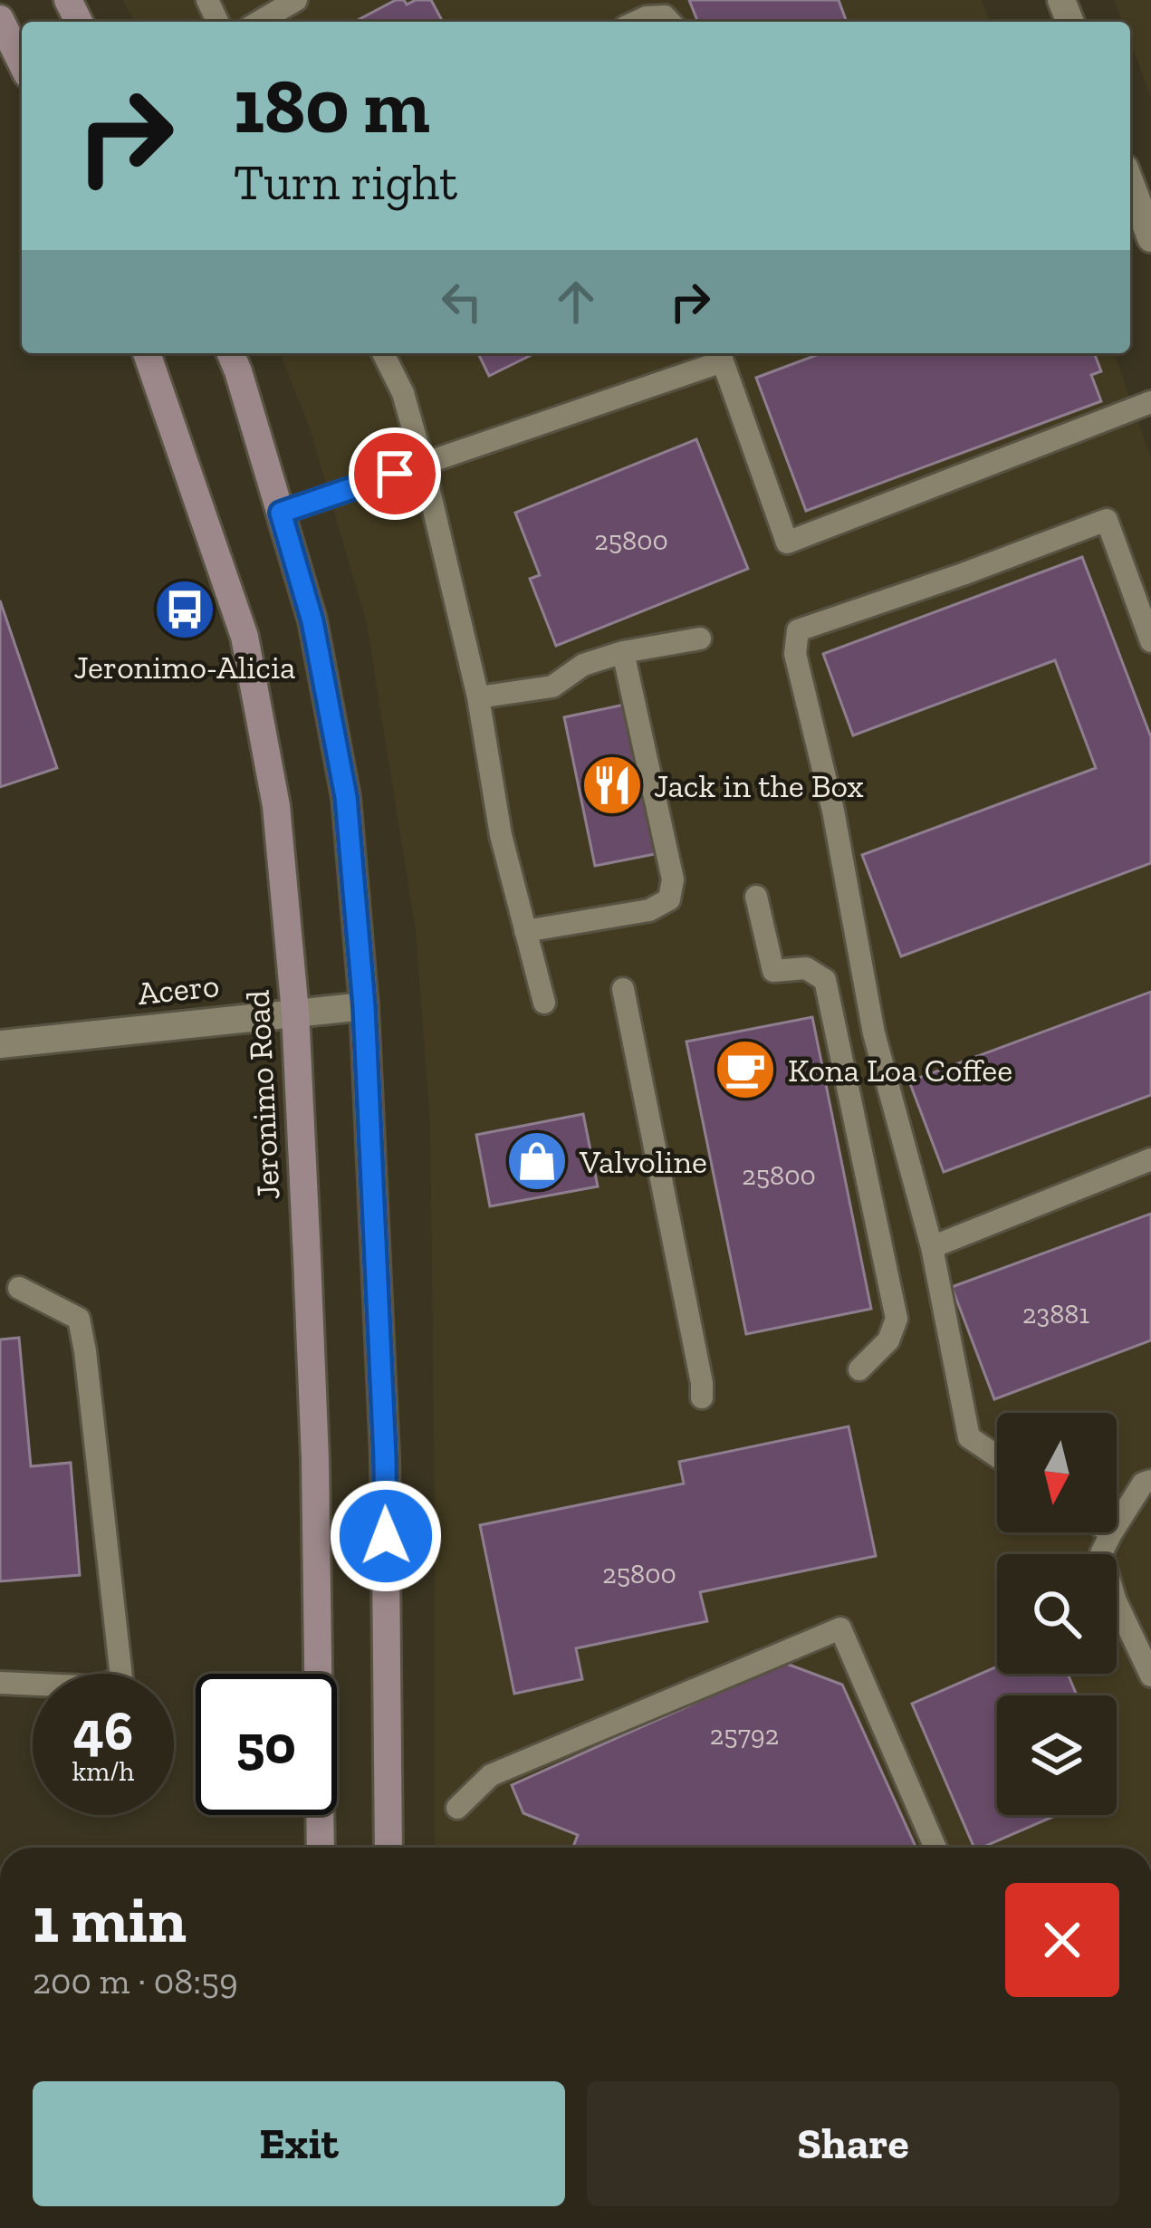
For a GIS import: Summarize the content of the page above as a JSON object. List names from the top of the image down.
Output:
{
  "streets": {
    "main road": ["Jeronimo Road"],
    "street": ["Acero"]
  },
  "crossings": [
    ["Acero", "Jeronimo Road"]
  ],
  "places": {
    "bus stop": ["Jeronimo-Alicia"],
    "restaurant": ["Jack in the Box"],
    "cafe": ["Kona Loa Coffee"],
    "shop": ["Valvoline"]
  },
  "house_numbers": [
    "25800",
    "25800",
    "23881",
    "25800",
    "25792"
  ],
  "north": "bottom",
  "page": {
    "turn": ["180 m", "Turn right"],
    "speed": "46 km/h",
    "limit": "50",
    "heading": ["1 min", "200 m · 08:59"],
    "buttons": ["Exit", "Share"]
  }
}
